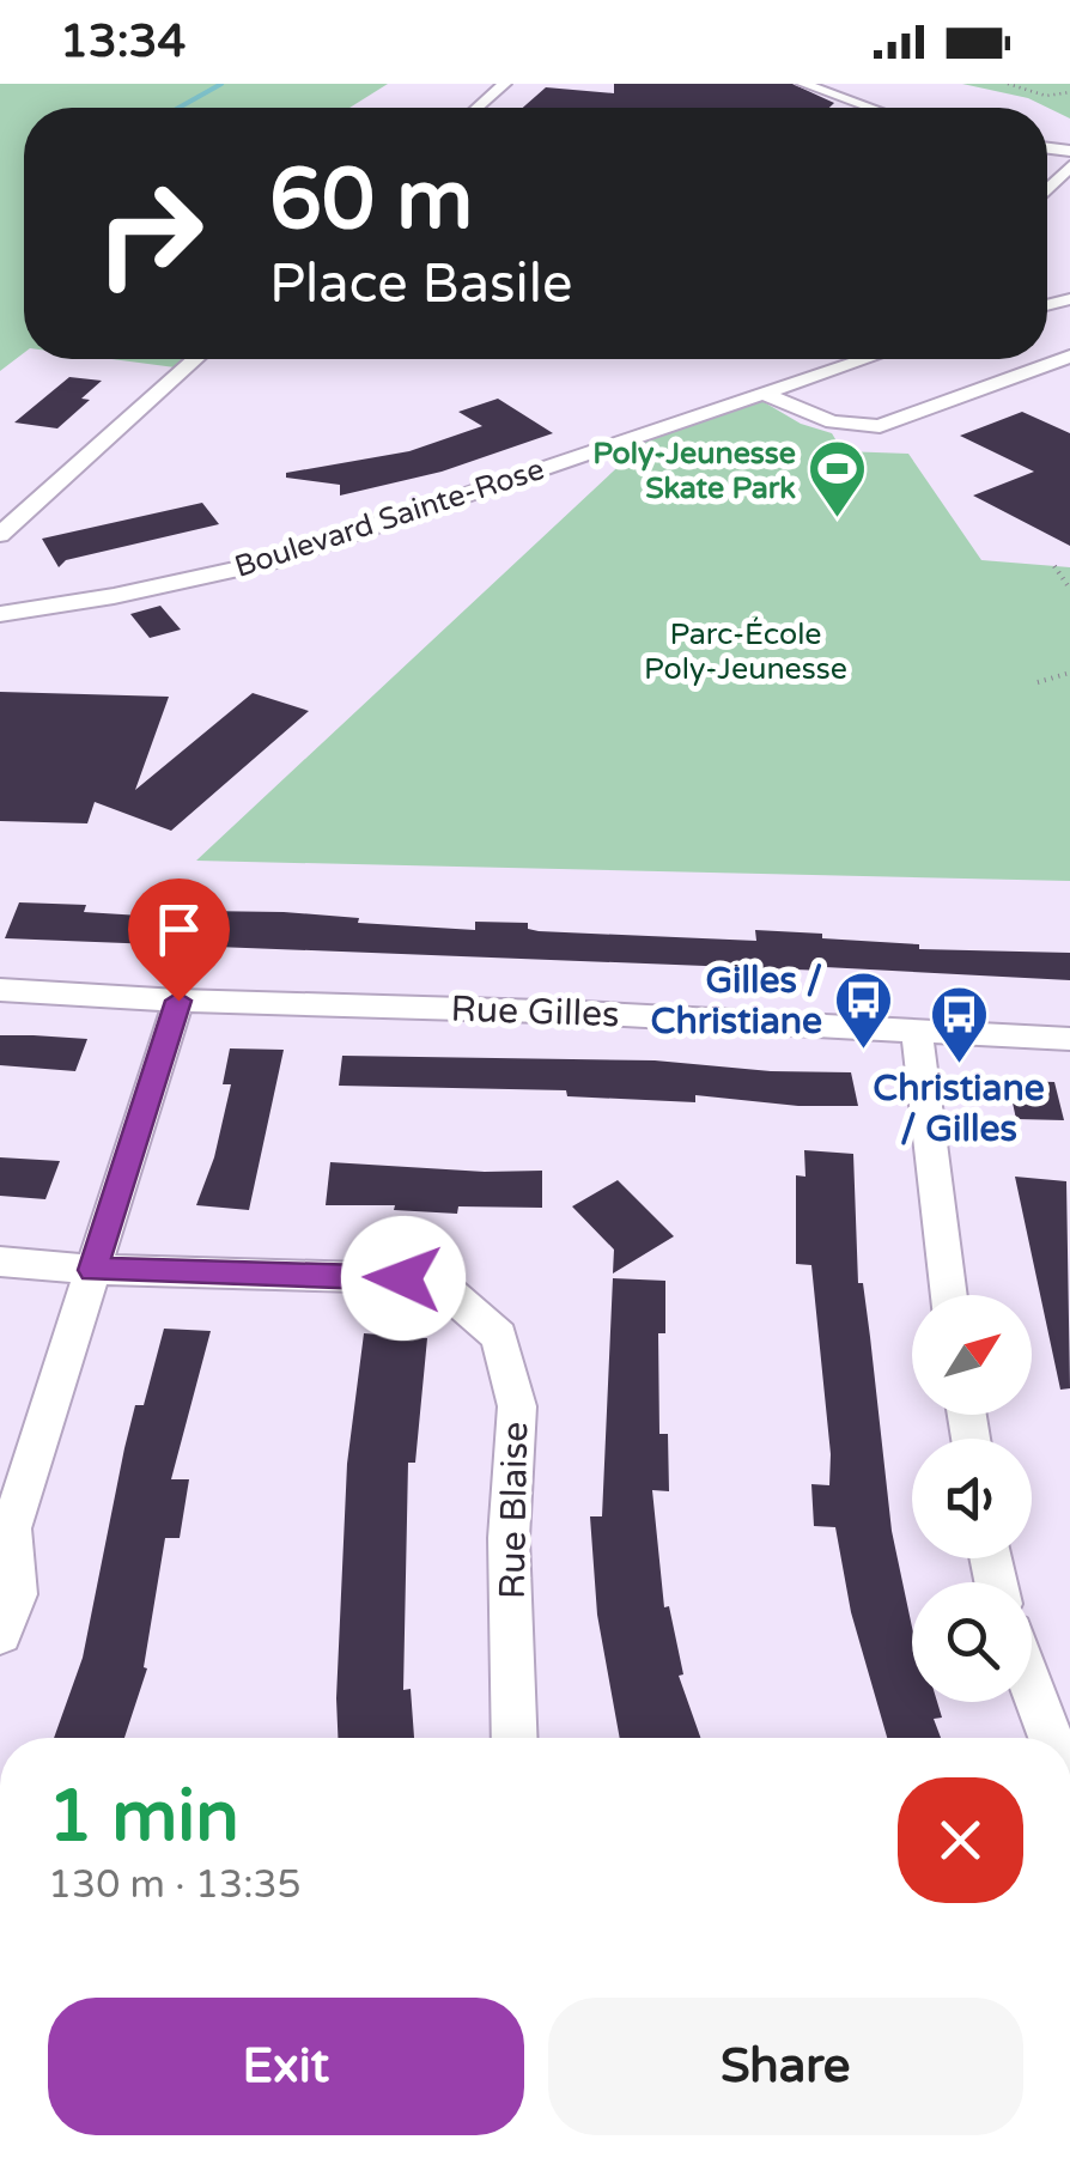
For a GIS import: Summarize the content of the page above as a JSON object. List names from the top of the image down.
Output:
{
  "streets": {
    "street": ["Boulevard Sainte-Rose", "Rue Gilles", "Rue Blaise"]
  },
  "parks": ["Parc-École Poly-Jeunesse"],
  "places": {
    "sports": ["Poly-Jeunesse Skate Park"],
    "bus stop": ["Gilles / Christiane", "Christiane / Gilles"]
  },
  "north": "top right",
  "page": {
    "status": "13:34",
    "turn": ["60 m", "Place Basile"],
    "heading": ["1 min", "130 m · 13:35"],
    "buttons": ["Exit", "Share"]
  }
}
